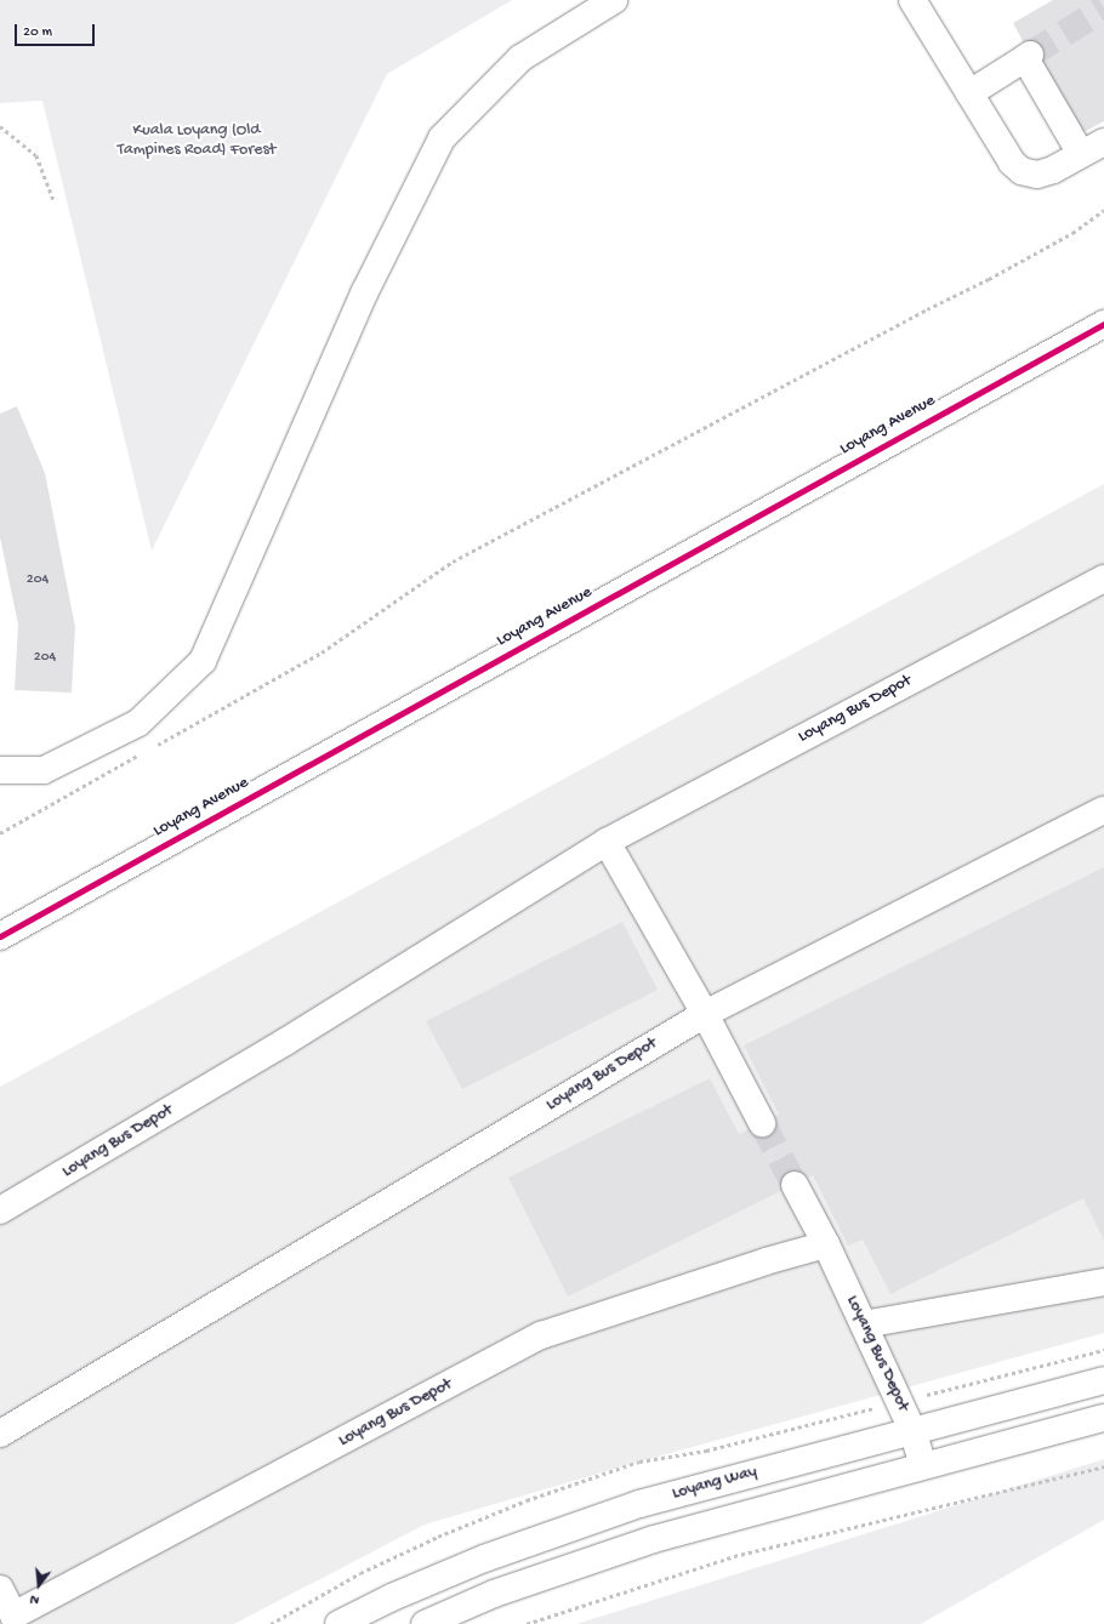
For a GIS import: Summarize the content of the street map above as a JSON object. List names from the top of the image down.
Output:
{
  "streets": {
    "main road": ["Loyang Avenue", "Loyang Bus Depot", "Loyang Way"]
  },
  "crossings": [
    ["Loyang Bus Depot", "Loyang Way"]
  ],
  "parks": ["Kuala Loyang (Old Tampines Road) Forest"],
  "house_numbers": ["204", "204"],
  "scale_bar": "20 m",
  "north": "bottom"
}
